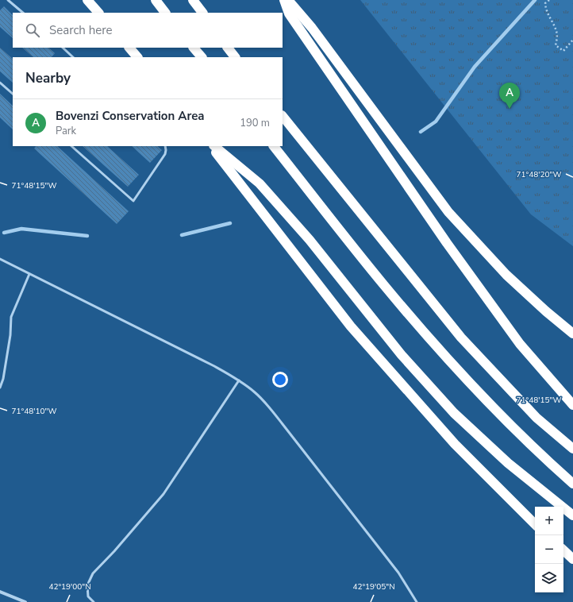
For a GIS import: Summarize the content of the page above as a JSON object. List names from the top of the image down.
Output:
{
  "page": {
    "search": "Search here",
    "heading": "Nearby",
    "pins": "A",
    "list": [
      {
        "mark": "A",
        "name": "Bovenzi Conservation Area",
        "note": "Park",
        "value": "190 m"
      }
    ],
    "map_buttons": ["+", "−"]
  },
  "coordinates": [
    "71°48'20\"W",
    "71°48'15\"W",
    "71°48'10\"W",
    "42°19'00\"N",
    "42°19'05\"N"
  ]
}
